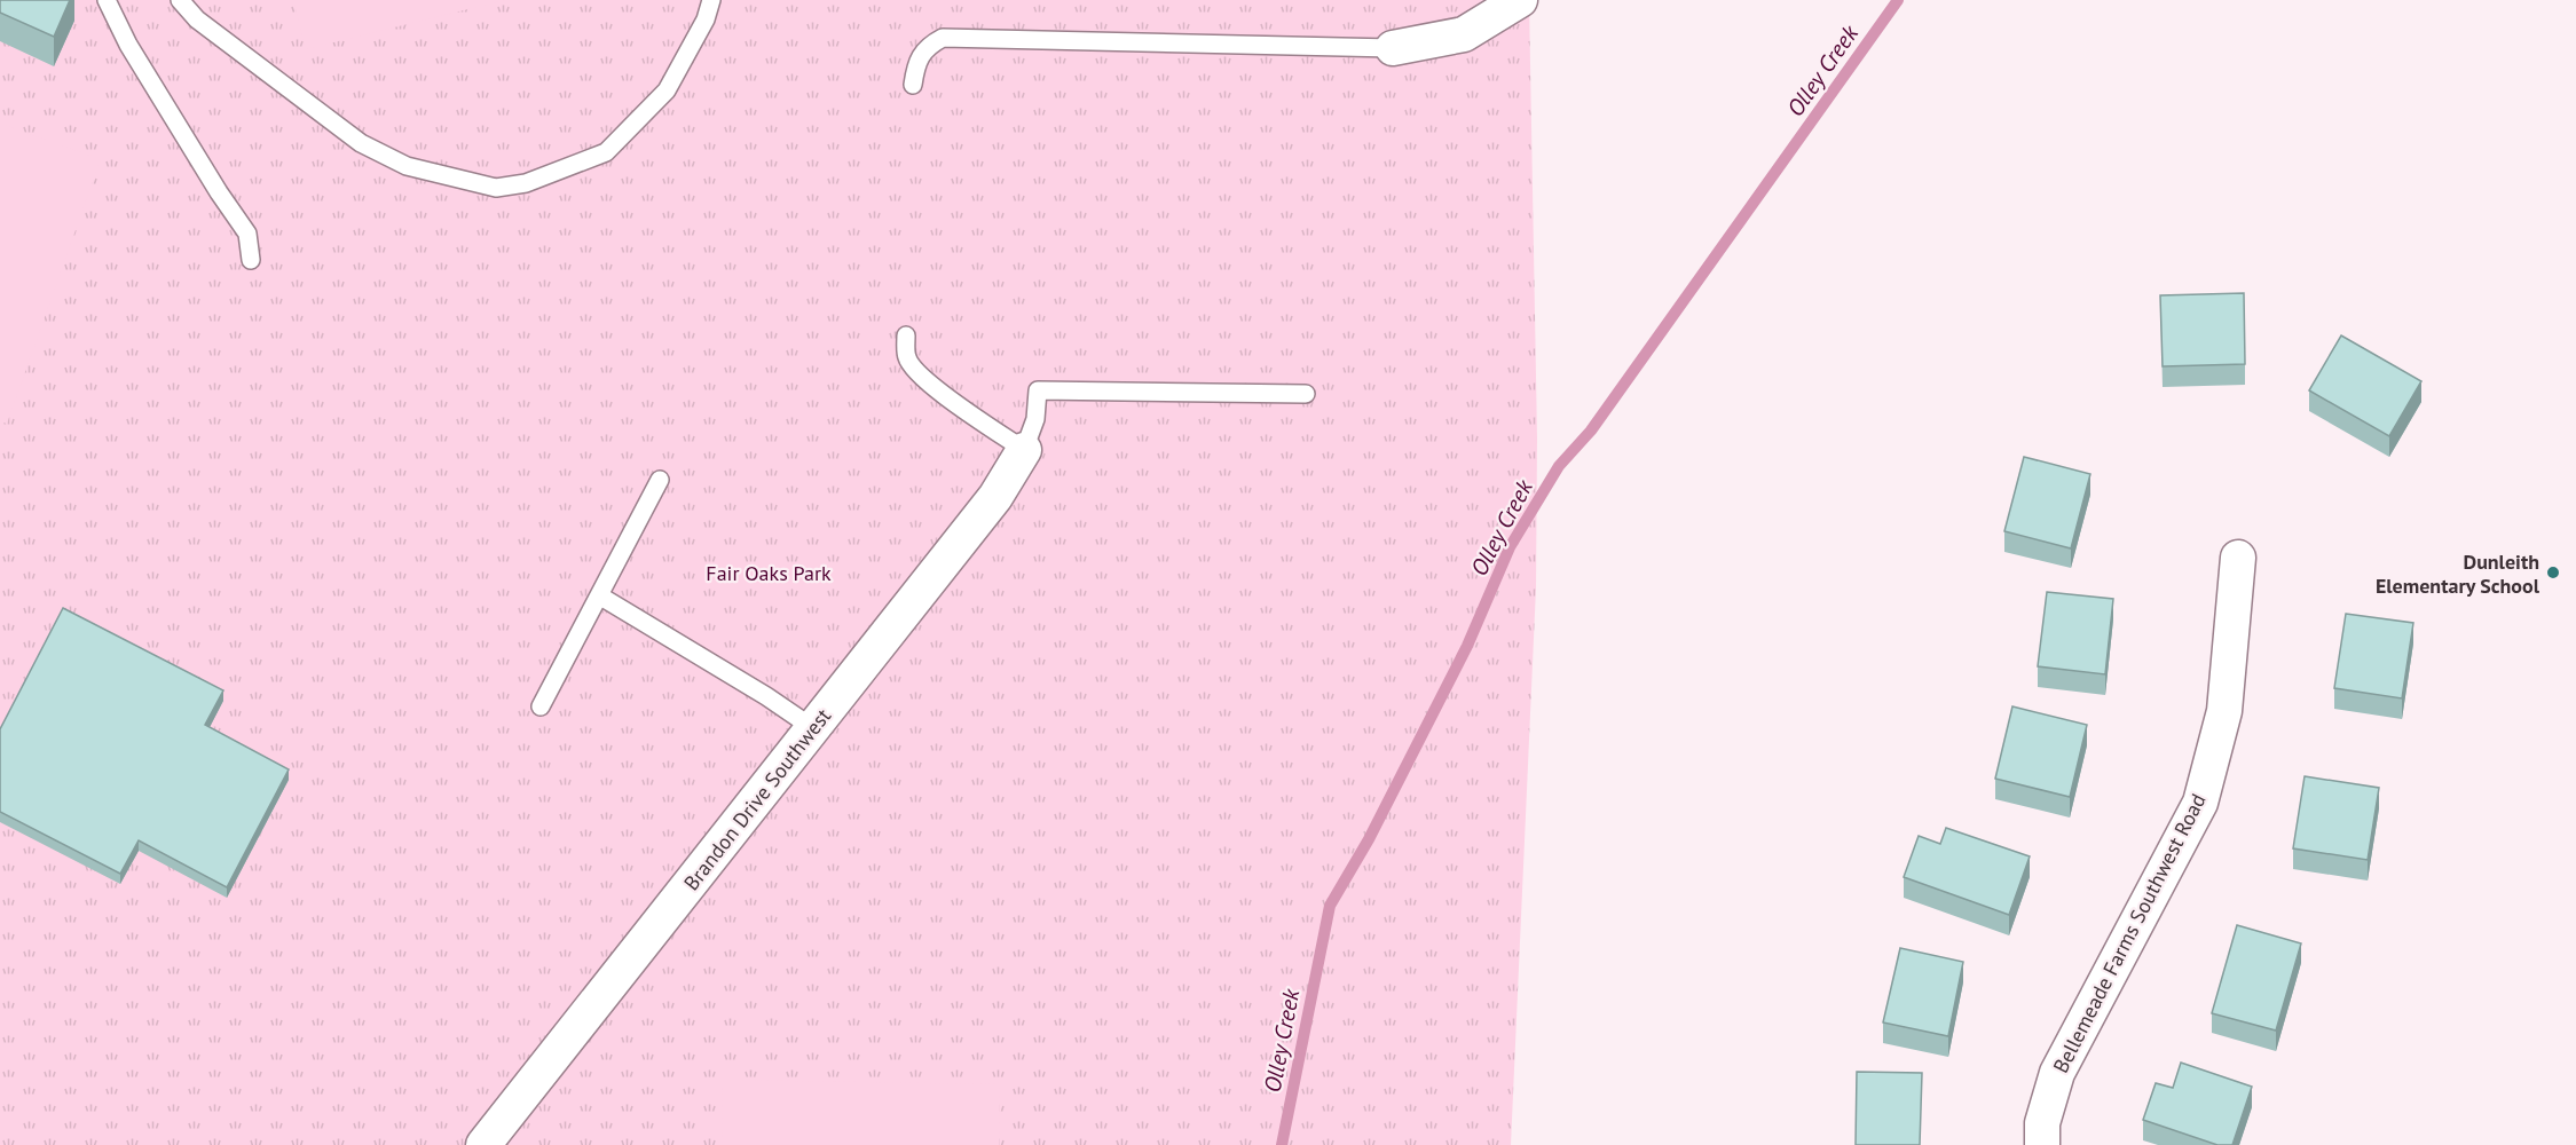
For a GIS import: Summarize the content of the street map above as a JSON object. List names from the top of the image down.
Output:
{
  "streets": {
    "street": ["Brandon Drive Southwest", "Bellemeade Farms Southwest Road"]
  },
  "water": ["Olley Creek"],
  "parks": ["Fair Oaks Park"],
  "places": ["Dunleith Elementary School"]
}
